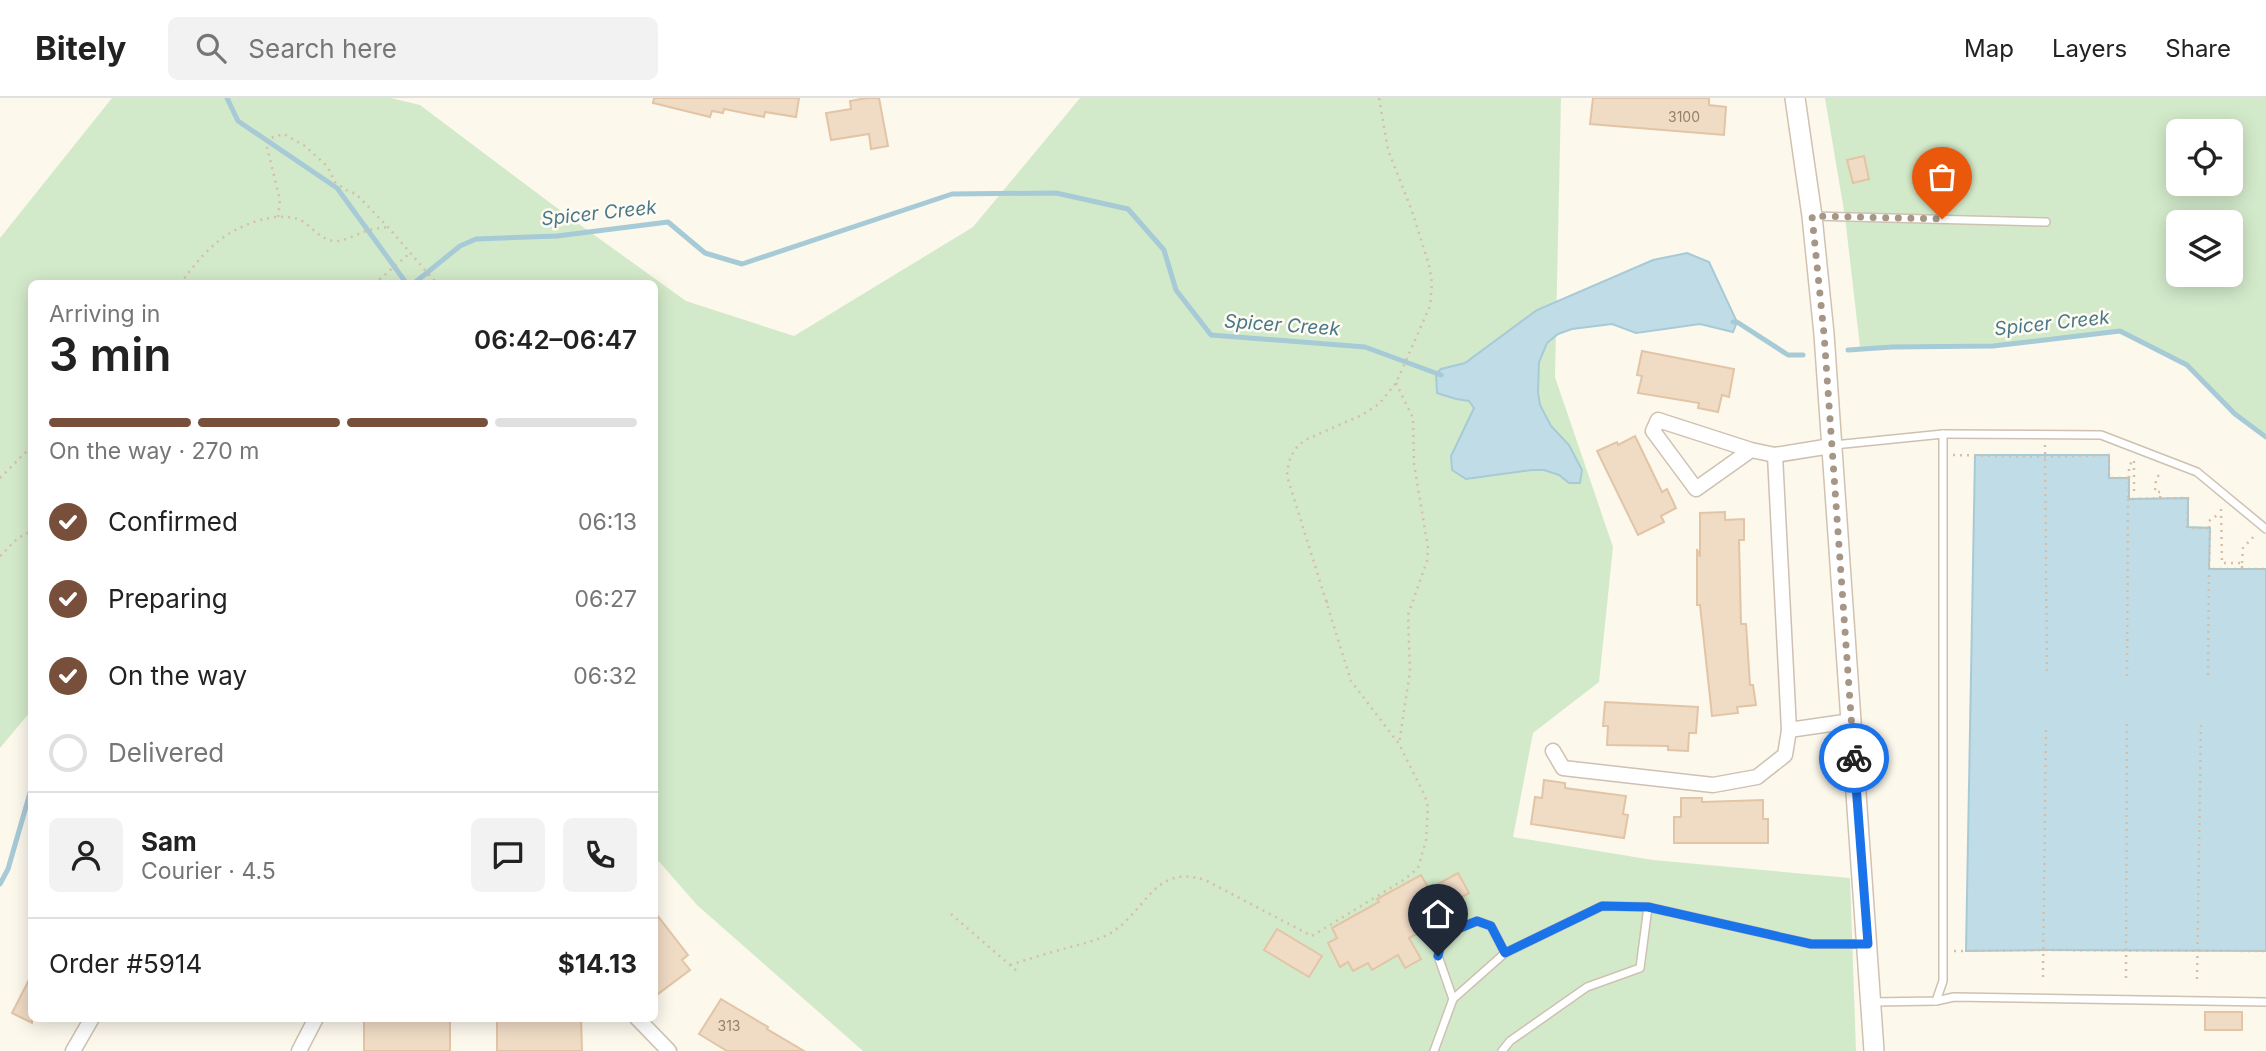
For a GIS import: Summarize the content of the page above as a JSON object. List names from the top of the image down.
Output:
{
  "water": ["Spicer Creek"],
  "house_numbers": ["3100", "313"],
  "page": {
    "header": "Bitely",
    "search": "Search here",
    "nav": ["Map", "Layers", "Share"],
    "heading": ["3 min", "Arriving in", "06:42–06:47"],
    "panel": [
      "Sam",
      "Courier · 4.5",
      "Order #5914",
      "$14.13"
    ],
    "bar": "On the way · 270 m",
    "list": [
      ["Confirmed", "06:13"],
      ["Preparing", "06:27"],
      ["On the way", "06:32"],
      "Delivered"
    ]
  }
}
